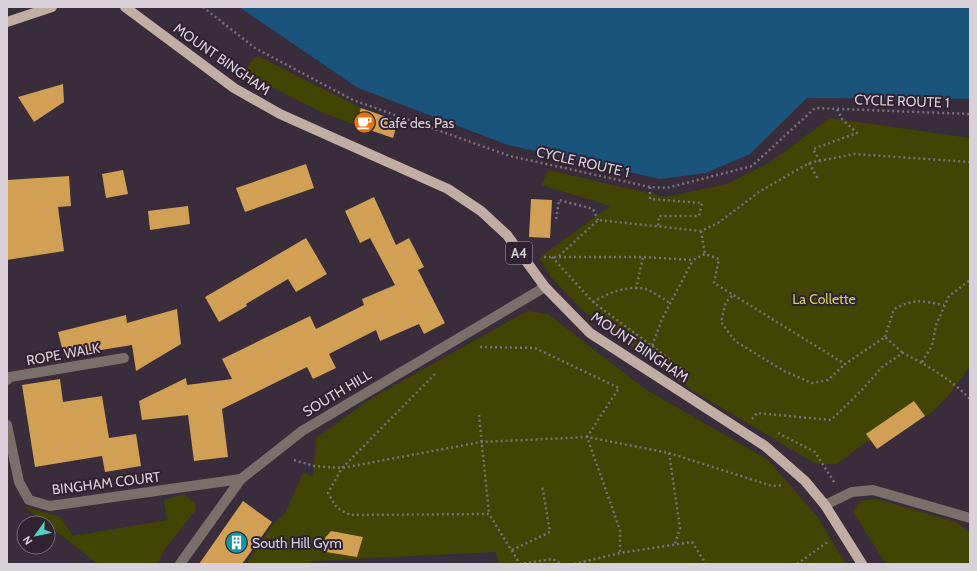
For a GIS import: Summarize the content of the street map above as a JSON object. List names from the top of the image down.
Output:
{
  "streets": {
    "main road": ["MOUNT BINGHAM", "A4"],
    "street": ["ROPE WALK", "SOUTH HILL", "BINGHAM COURT"],
    "path": ["CYCLE ROUTE 1"]
  },
  "crossings": [
    ["MOUNT BINGHAM", "SOUTH HILL"],
    ["SOUTH HILL", "BINGHAM COURT"]
  ],
  "parks": ["La Collette"],
  "places": {
    "cafe": ["Café des Pas"],
    "building": ["South Hill Gym"]
  },
  "north": "bottom left"
}
